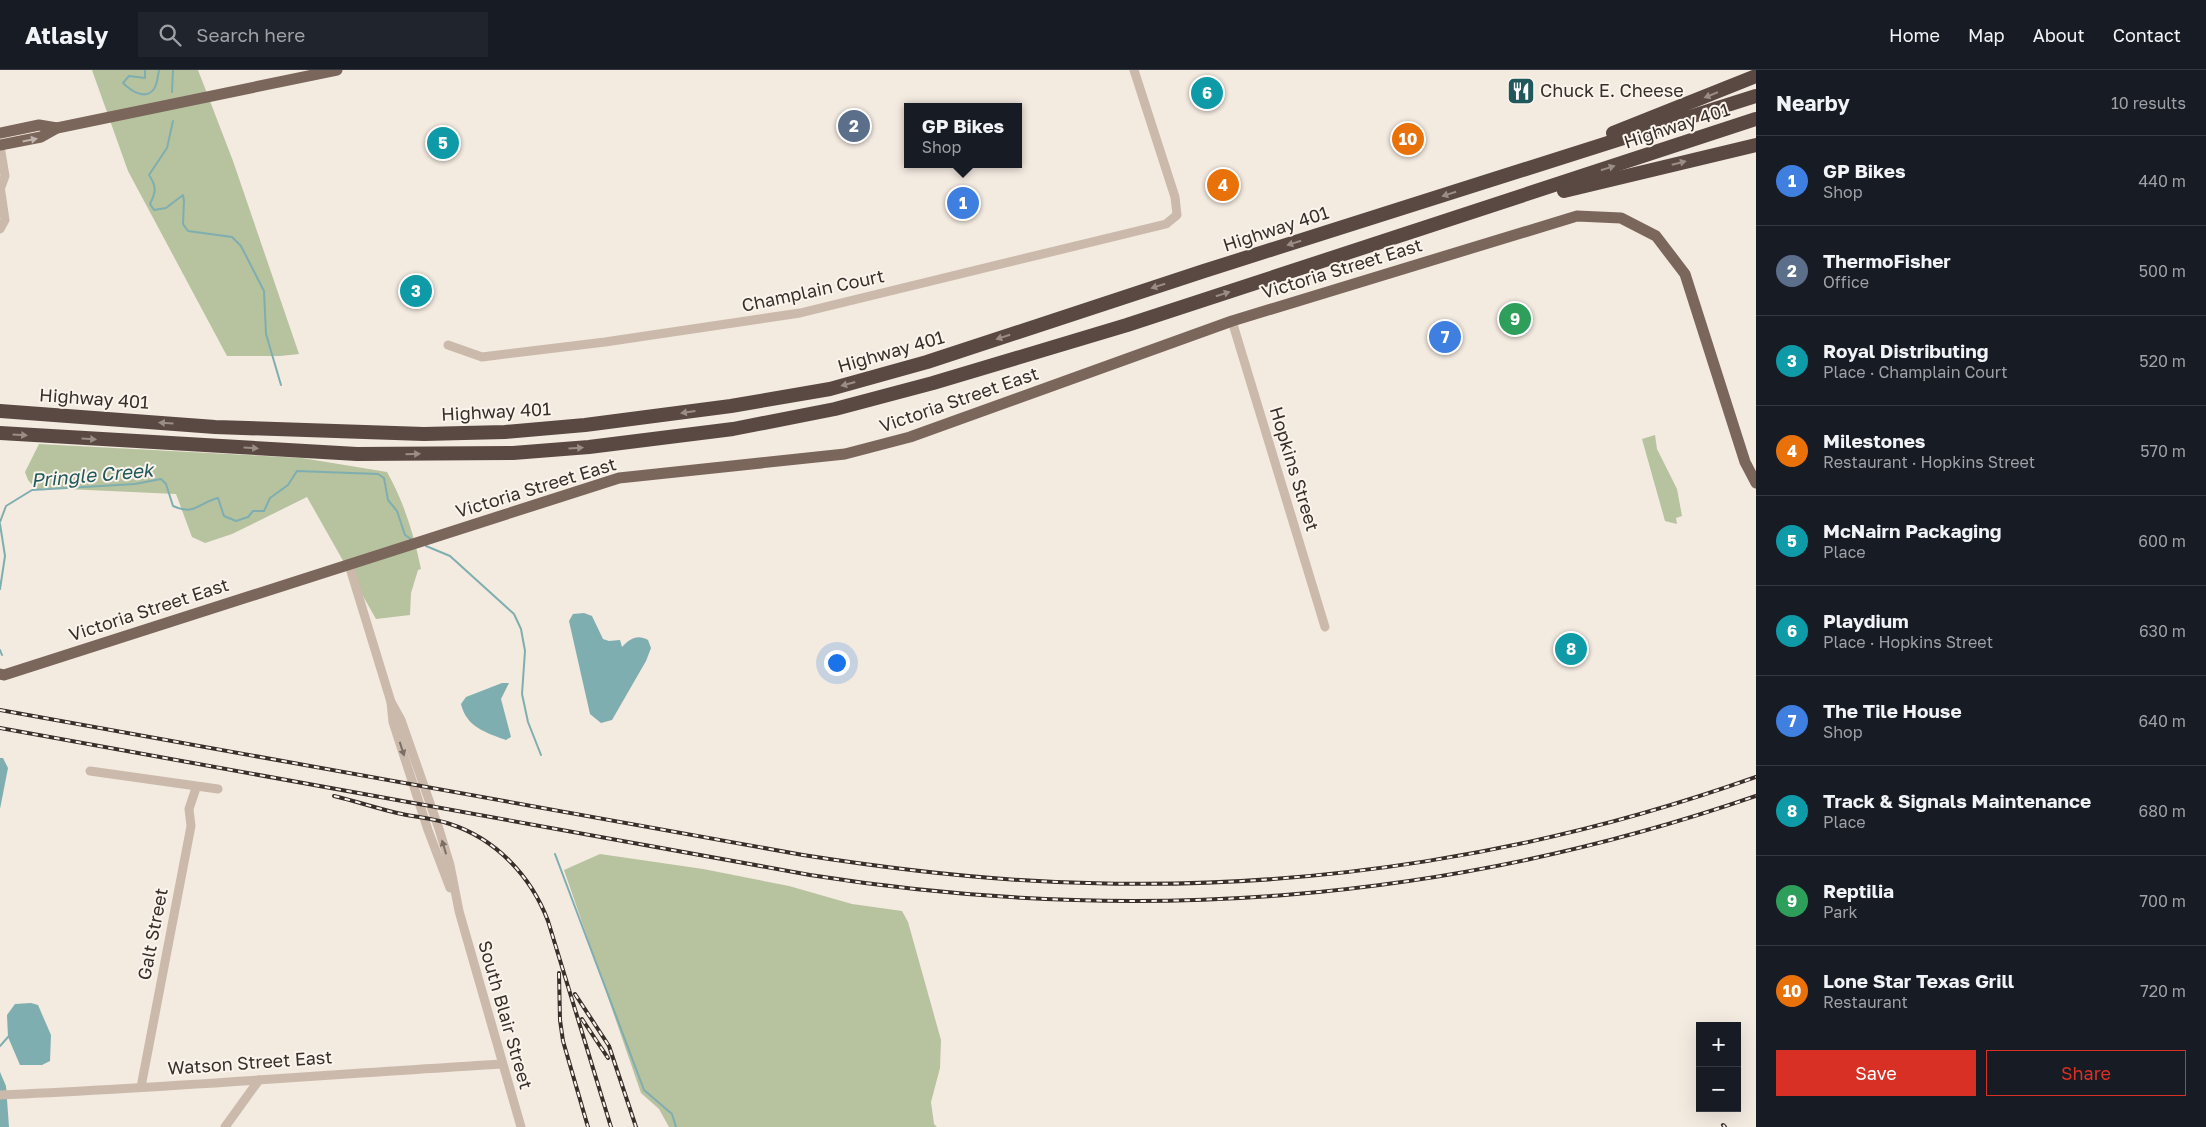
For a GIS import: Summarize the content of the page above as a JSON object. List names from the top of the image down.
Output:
{
  "streets": {
    "highway": ["Highway 401"],
    "main road": ["Victoria Street East"],
    "street": [
      "Champlain Court",
      "Hopkins Street",
      "Galt Street",
      "South Blair Street",
      "Watson Street East"
    ]
  },
  "crossings": [
    ["Victoria Street East", "Hopkins Street"],
    ["Victoria Street East", "South Blair Street"],
    ["Galt Street", "Watson Street East"],
    ["South Blair Street", "Watson Street East"]
  ],
  "water": ["Pringle Creek"],
  "places": {
    "restaurant": ["Chuck E. Cheese"]
  },
  "page": {
    "header": "Atlasly",
    "search": "Search here",
    "nav": [
      "Home",
      "Map",
      "About",
      "Contact"
    ],
    "heading": ["Nearby", "10 results"],
    "pins": [
      "6",
      "2",
      "10",
      "5",
      "4",
      "1",
      "3",
      "9",
      "7",
      "8"
    ],
    "popup": ["GP Bikes", "Shop"],
    "list": [
      {
        "mark": "1",
        "name": "GP Bikes",
        "note": "Shop",
        "value": "440 m"
      },
      {
        "mark": "2",
        "name": "ThermoFisher",
        "note": "Office",
        "value": "500 m"
      },
      {
        "mark": "3",
        "name": "Royal Distributing",
        "note": "Place · Champlain Court",
        "value": "520 m"
      },
      {
        "mark": "4",
        "name": "Milestones",
        "note": "Restaurant · Hopkins Street",
        "value": "570 m"
      },
      {
        "mark": "5",
        "name": "McNairn Packaging",
        "note": "Place",
        "value": "600 m"
      },
      {
        "mark": "6",
        "name": "Playdium",
        "note": "Place · Hopkins Street",
        "value": "630 m"
      },
      {
        "mark": "7",
        "name": "The Tile House",
        "note": "Shop",
        "value": "640 m"
      },
      {
        "mark": "8",
        "name": "Track & Signals Maintenance",
        "note": "Place",
        "value": "680 m"
      },
      {
        "mark": "9",
        "name": "Reptilia",
        "note": "Park",
        "value": "700 m"
      },
      {
        "mark": "10",
        "name": "Lone Star Texas Grill",
        "note": "Restaurant",
        "value": "720 m"
      }
    ],
    "map_buttons": ["+", "−"],
    "buttons": ["Save", "Share"]
  }
}
